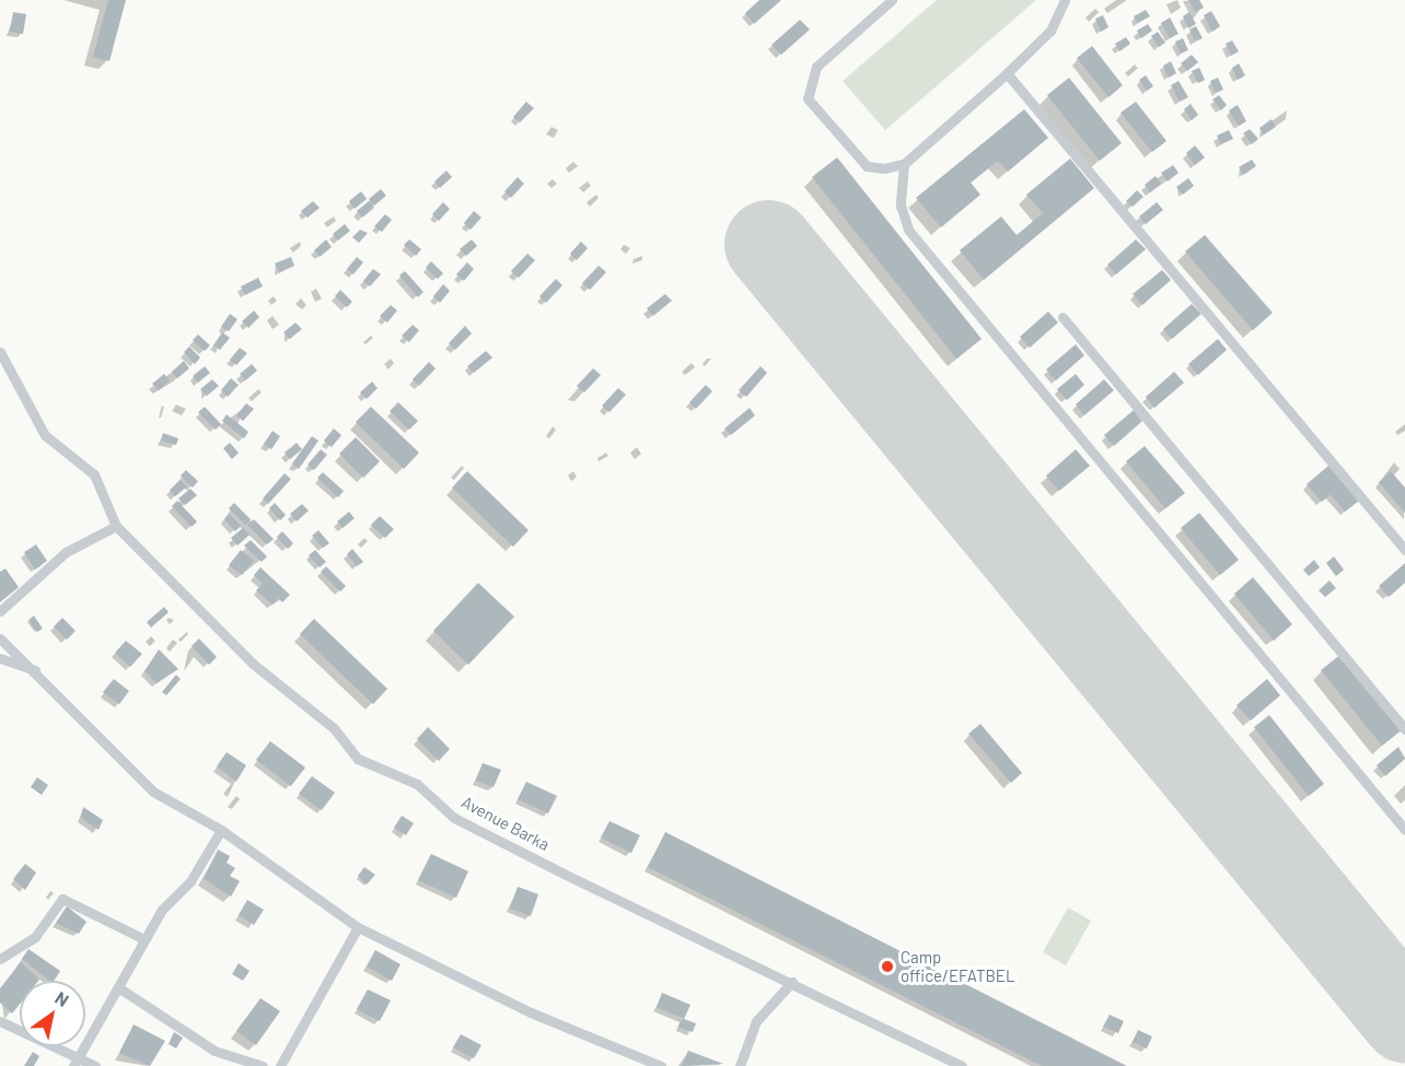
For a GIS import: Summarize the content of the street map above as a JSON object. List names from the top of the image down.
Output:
{
  "streets": {
    "street": ["Avenue Barka"]
  },
  "places": ["Camp office/EFATBEL"],
  "north": "top right"
}
